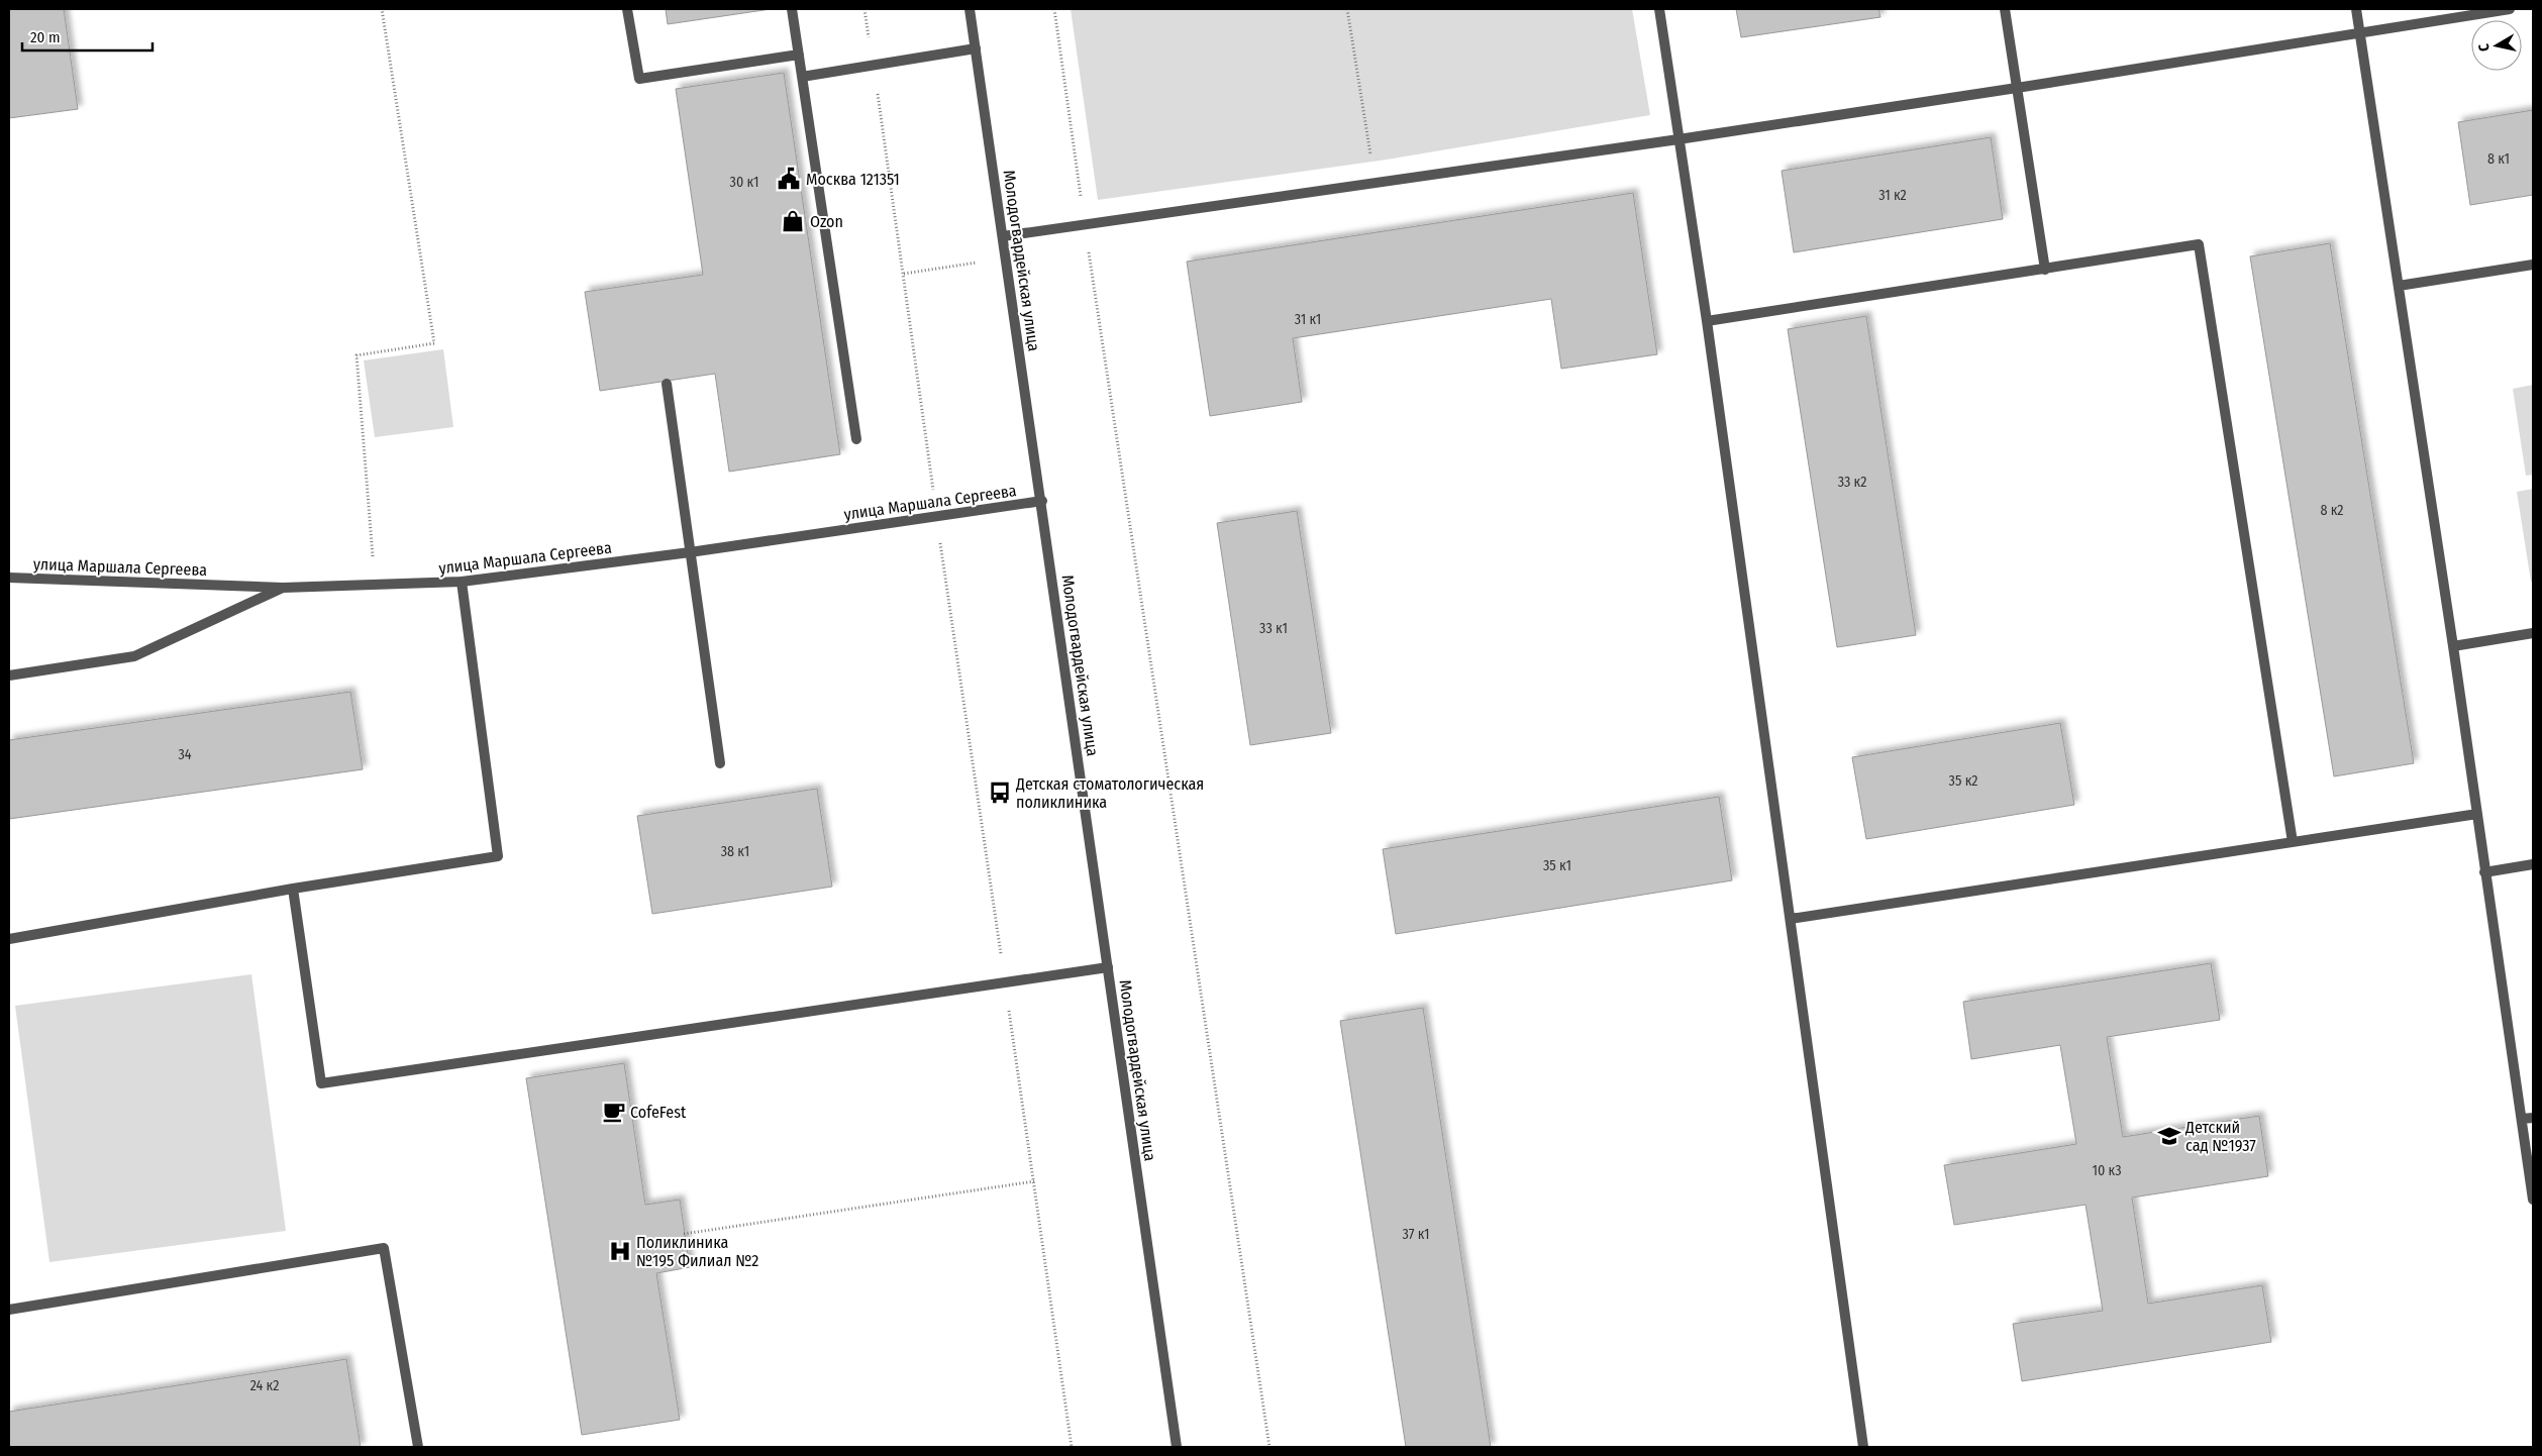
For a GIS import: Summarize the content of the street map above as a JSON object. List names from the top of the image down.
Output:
{
  "streets": {
    "street": ["Молодогвардейская улица", "улица Маршала Сергеева"]
  },
  "crossings": [
    ["Молодогвардейская улица", "улица Маршала Сергеева"]
  ],
  "places": {
    "public building": ["Москва 121351"],
    "shop": ["Ozon"],
    "bus stop": ["Детская стоматологическая поликлиника"],
    "cafe": ["CofeFest"],
    "school or university": ["Детский сад №1937"],
    "hospital": ["Поликлиника №195 Филиал №2"]
  },
  "house_numbers": [
    "8 к1",
    "30 к1",
    "31 к2",
    "31 к1",
    "33 к2",
    "8 к2",
    "33 к1",
    "34",
    "35 к2",
    "38 к1",
    "35 к1",
    "10 к3",
    "37 к1",
    "24 к2"
  ],
  "scale_bar": "20 m",
  "north": "left"
}
